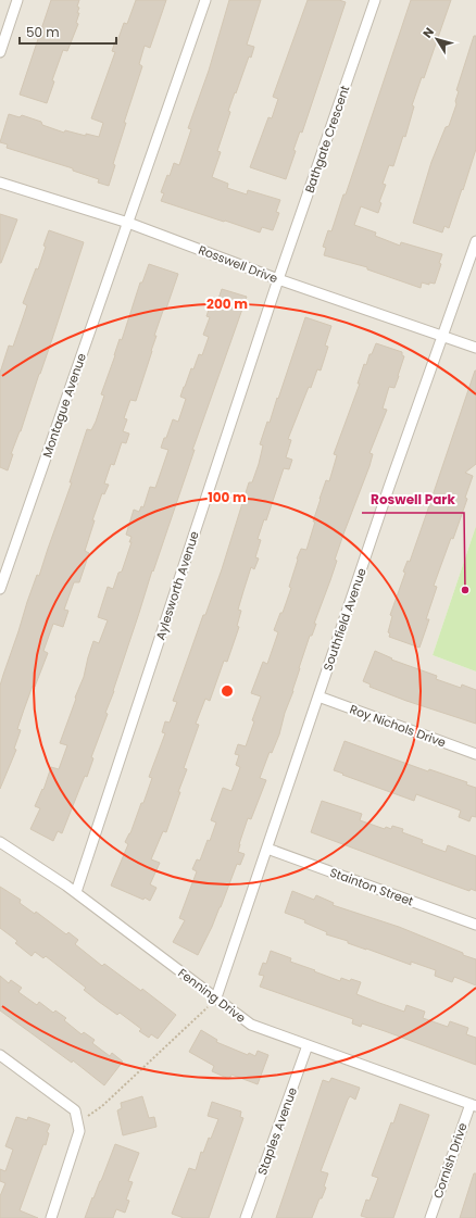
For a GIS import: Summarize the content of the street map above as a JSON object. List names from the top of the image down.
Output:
{
  "streets": {
    "street": [
      "Bathgate Crescent",
      "Rosswell Drive",
      "Montague Avenue",
      "Aylesworth Avenue",
      "Southfield Avenue",
      "Roy Nichols Drive",
      "Stainton Street",
      "Fenning Drive",
      "Staples Avenue",
      "Cornish Drive"
    ]
  },
  "crossings": [
    ["Bathgate Crescent", "Rosswell Drive"],
    ["Bathgate Crescent", "Aylesworth Avenue"],
    ["Rosswell Drive", "Montague Avenue"],
    ["Rosswell Drive", "Aylesworth Avenue"],
    ["Rosswell Drive", "Southfield Avenue"],
    ["Aylesworth Avenue", "Fenning Drive"],
    ["Southfield Avenue", "Roy Nichols Drive"],
    ["Southfield Avenue", "Stainton Street"],
    ["Southfield Avenue", "Fenning Drive"],
    ["Fenning Drive", "Staples Avenue"],
    ["Fenning Drive", "Cornish Drive"]
  ],
  "places": ["Roswell Park"],
  "scale_bar": "50 m",
  "north": "top left",
  "rings": ["200 m", "100 m"]
}
